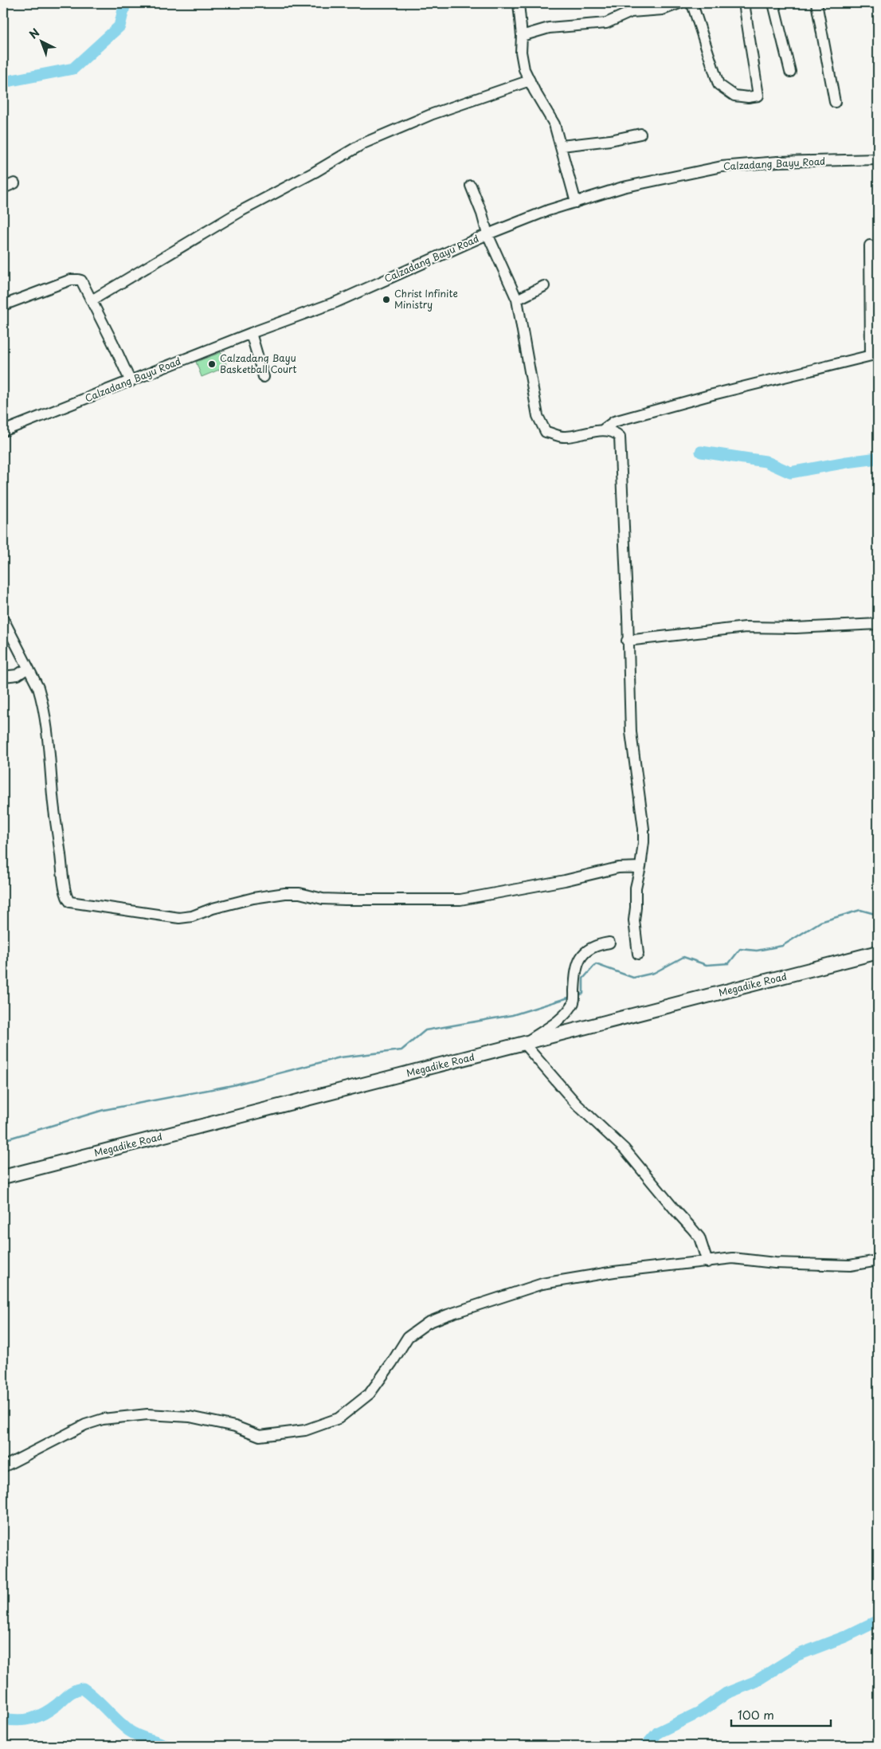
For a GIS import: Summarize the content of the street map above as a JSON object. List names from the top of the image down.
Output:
{
  "streets": {
    "main road": ["Megadike Road"],
    "street": ["Calzadang Bayu Road"]
  },
  "places": ["Christ Infinite Ministry", "Calzadang Bayu Basketball Court"],
  "scale_bar": "100 m",
  "north": "top left"
}
